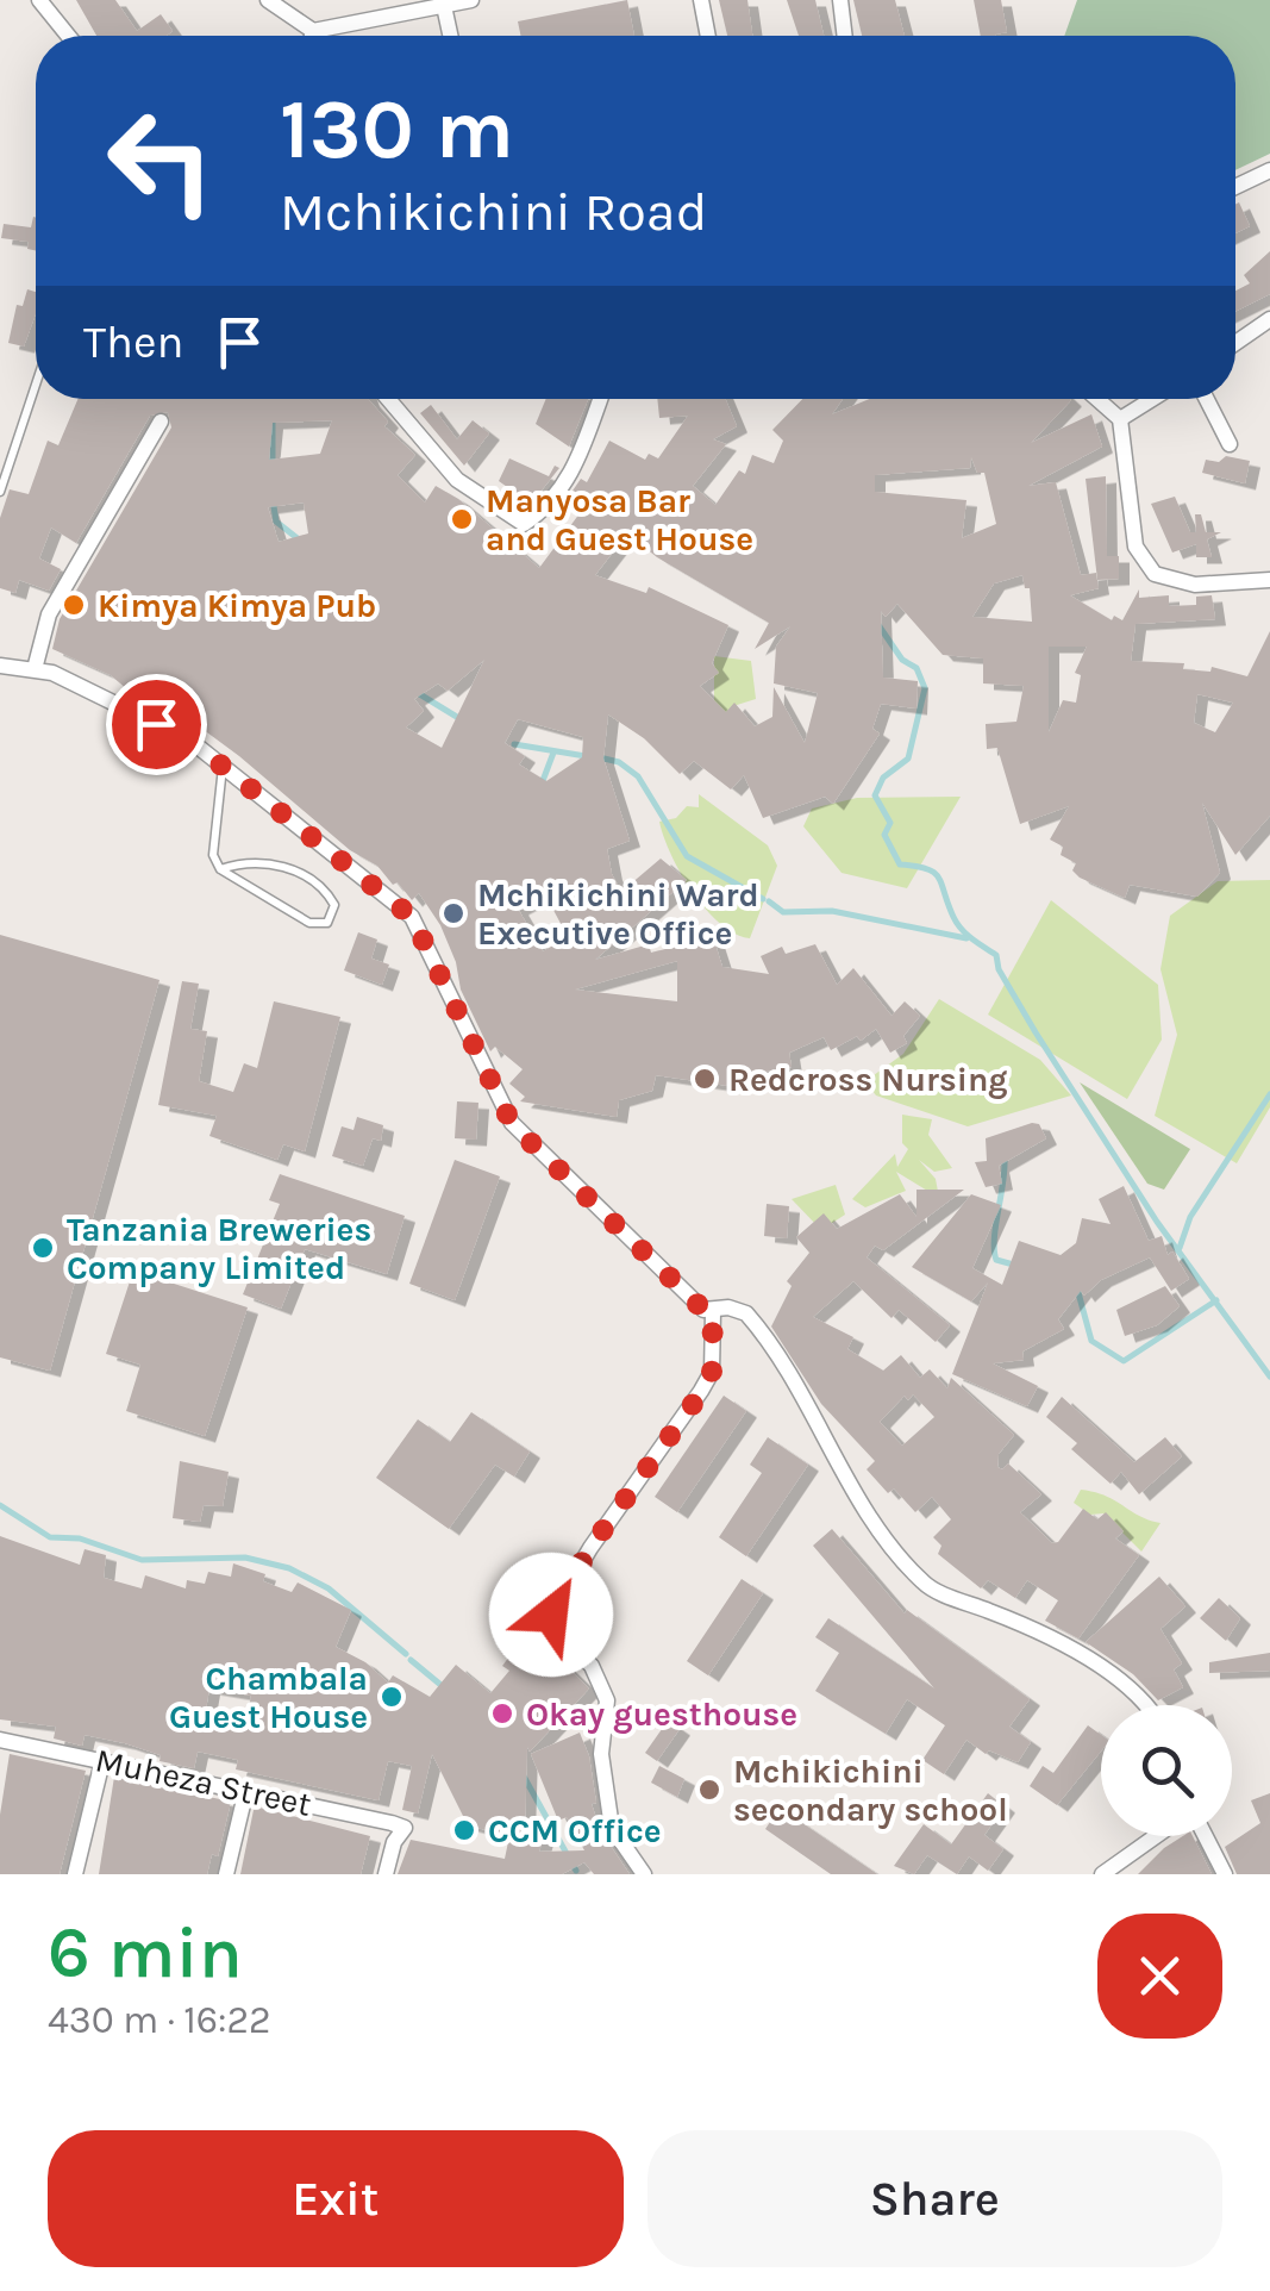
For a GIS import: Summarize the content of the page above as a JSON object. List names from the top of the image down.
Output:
{
  "streets": {
    "street": ["Muheza Street"]
  },
  "places": [
    "Manyosa Bar and Guest House",
    "Kimya Kimya Pub",
    "Mchikichini Ward Executive Office",
    "Redcross Nursing",
    "Tanzania Breweries Company Limited",
    "Chambala Guest House",
    "Okay guesthouse",
    "Mchikichini secondary school",
    "CCM Office"
  ],
  "page": {
    "turn": ["130 m", "Mchikichini Road"],
    "then": "Then",
    "heading": ["6 min", "430 m · 16:22"],
    "buttons": ["Exit", "Share"]
  }
}
